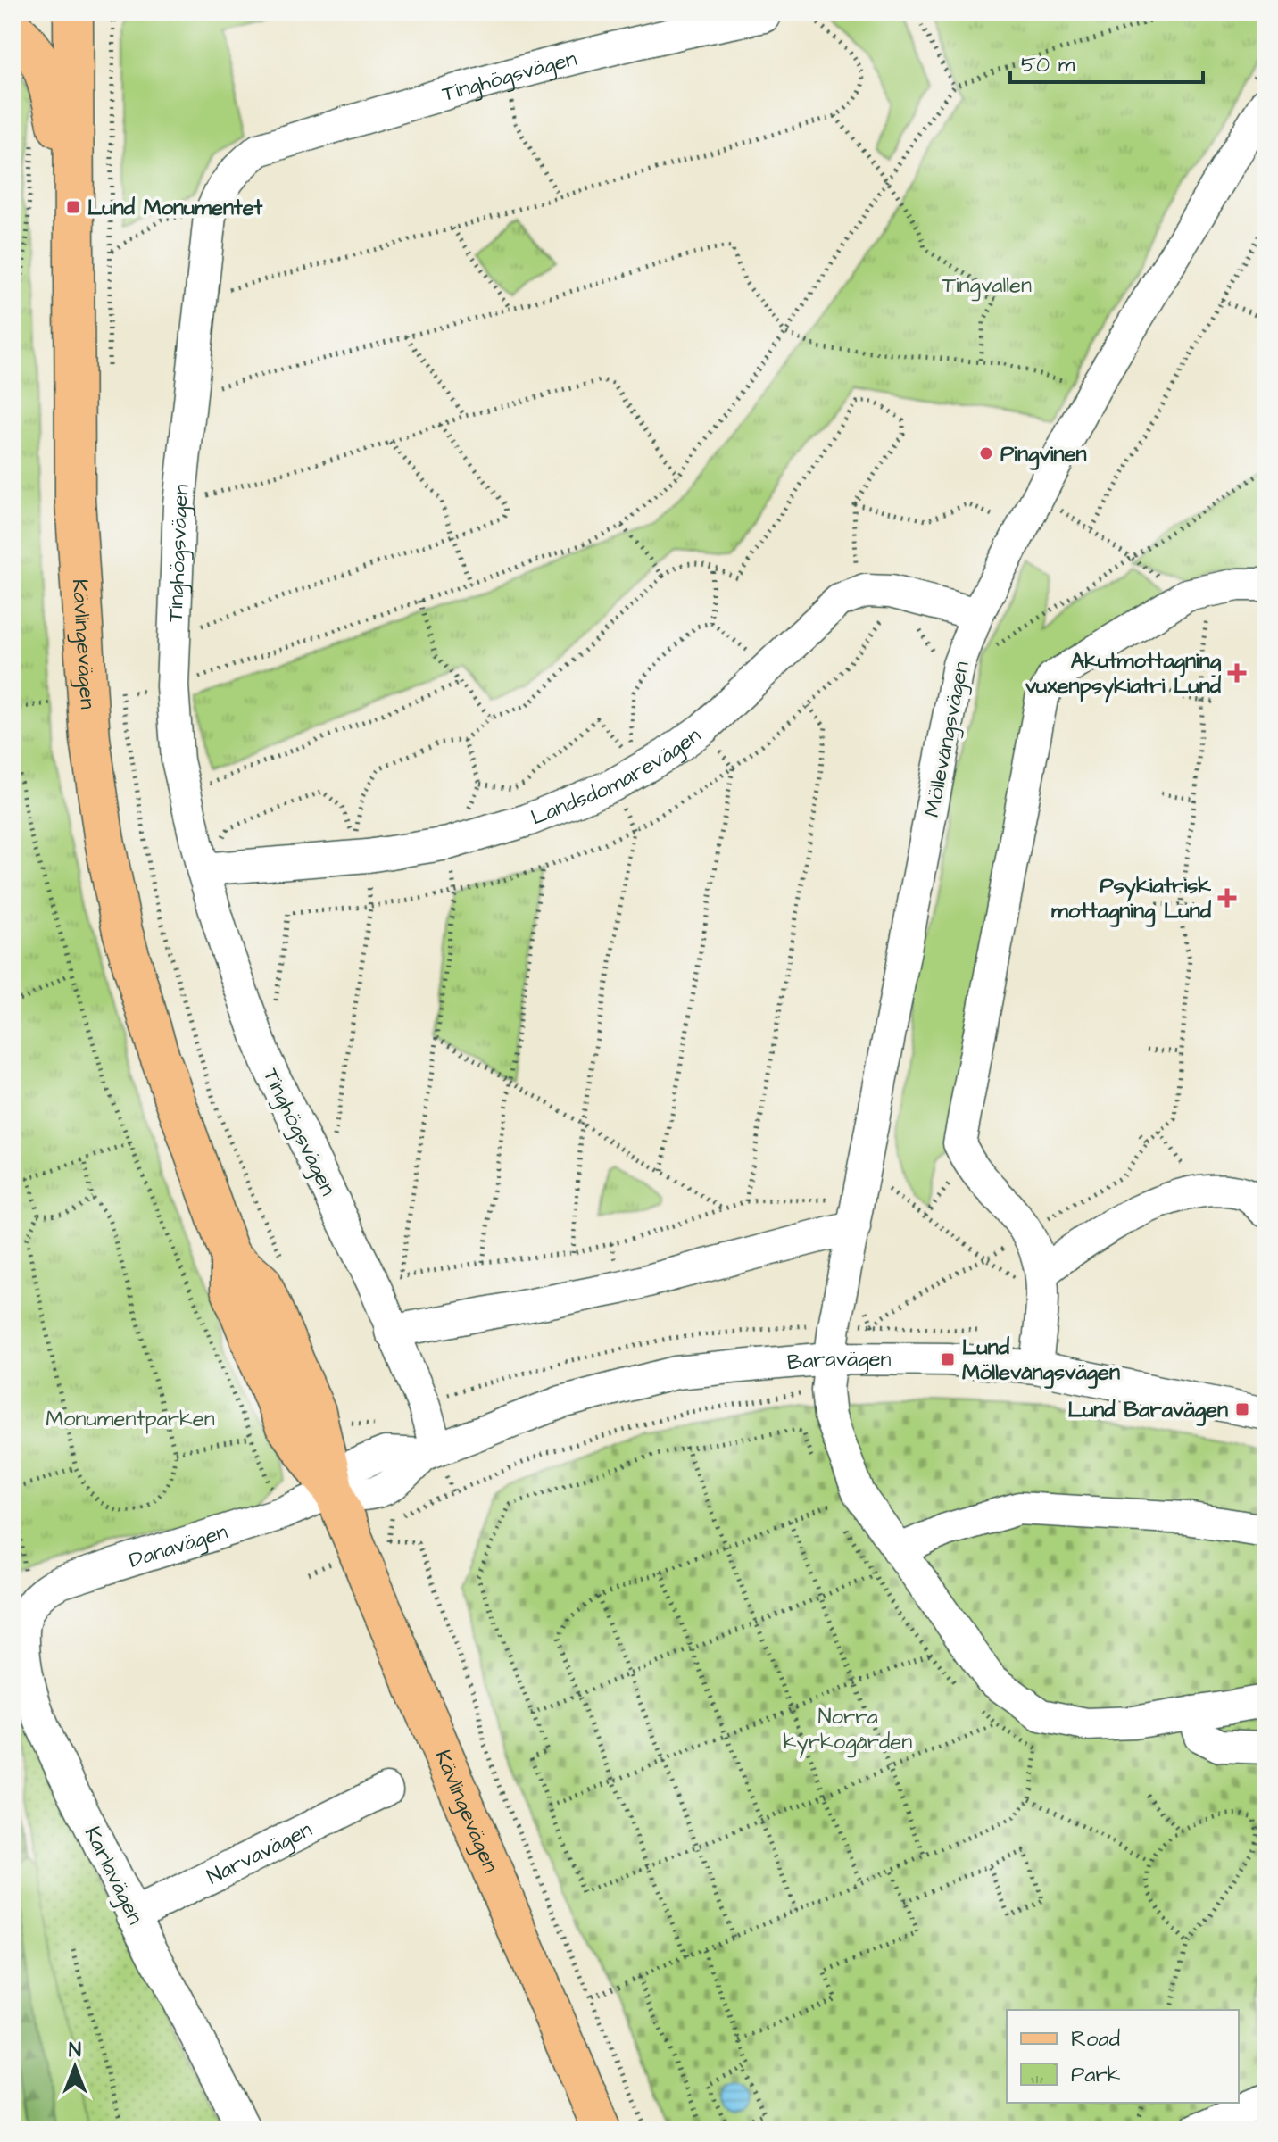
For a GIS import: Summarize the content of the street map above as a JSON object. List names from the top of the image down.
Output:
{
  "streets": {
    "main road": ["Kävlingevägen"],
    "street": [
      "Tinghögsvägen",
      "Möllevångsvägen",
      "Landsdomarevägen",
      "Baravägen",
      "Danavägen",
      "Narvavägen",
      "Karlavägen"
    ]
  },
  "crossings": [
    ["Tinghögsvägen", "Landsdomarevägen"],
    ["Tinghögsvägen", "Baravägen"],
    ["Kävlingevägen", "Baravägen"],
    ["Kävlingevägen", "Danavägen"],
    ["Möllevångsvägen", "Landsdomarevägen"],
    ["Möllevångsvägen", "Baravägen"],
    ["Baravägen", "Danavägen"],
    ["Danavägen", "Karlavägen"],
    ["Narvavägen", "Karlavägen"]
  ],
  "parks": ["Tingvallen", "Monumentparken", "Norra kyrkogården"],
  "places": {
    "transit": ["Lund Monumentet", "Lund Möllevångsvägen", "Lund Baravägen"],
    "other": ["Pingvinen"],
    "health": ["Akutmottagning vuxenpsykiatri Lund", "Psykiatrisk mottagning Lund"]
  },
  "legend": ["Road", "Park"],
  "scale_bar": "50 m",
  "north": "top"
}
